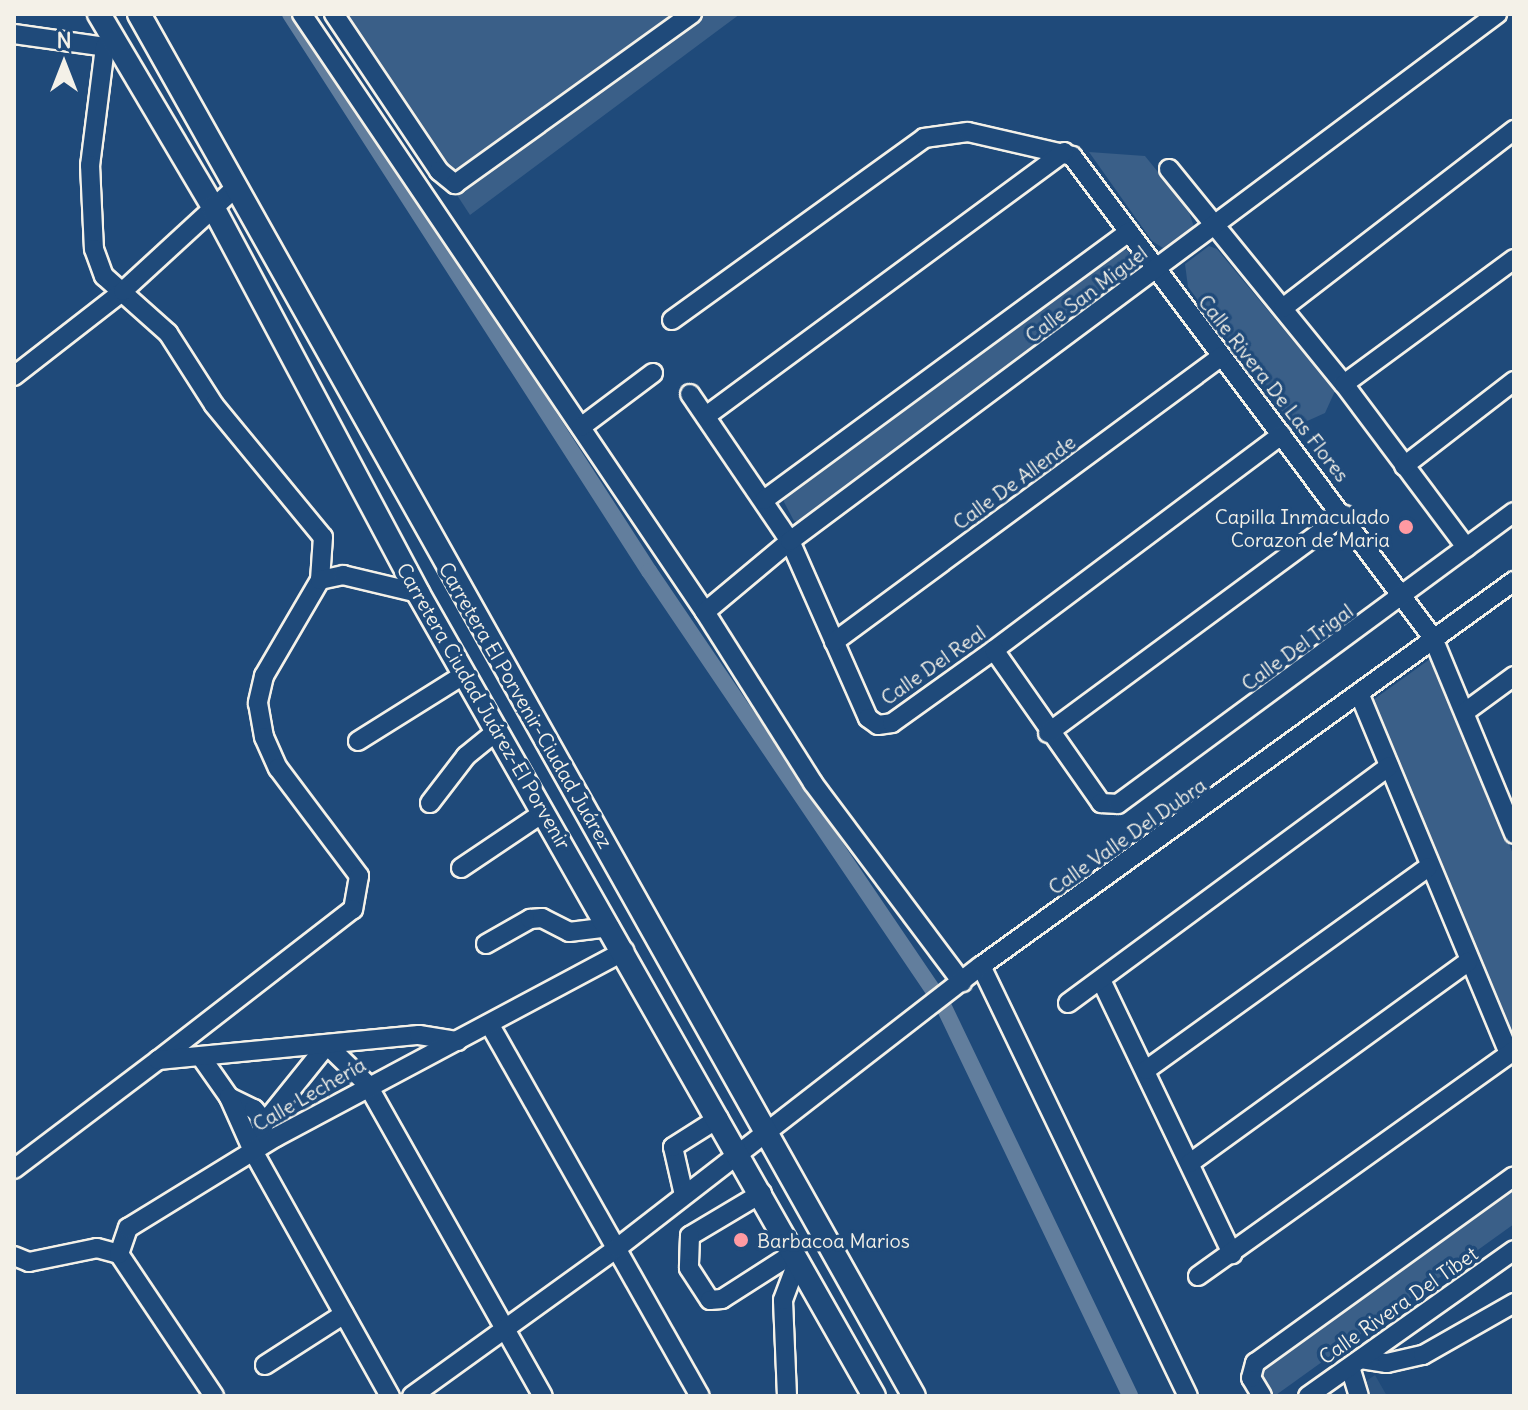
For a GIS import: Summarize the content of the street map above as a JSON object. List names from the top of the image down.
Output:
{
  "streets": {
    "main road": ["Carretera El Porvenir-Ciudad Juárez", "Carretera Ciudad Juárez-El Porvenir"],
    "street": [
      "Calle San Miguel",
      "Calle Rivera De Las Flores",
      "Calle De Allende",
      "Calle Del Trigal",
      "Calle Del Real",
      "Calle Valle Del Dubra",
      "Calle Lechería",
      "Calle Rivera Del Tíbet"
    ]
  },
  "crossings": [
    ["Calle San Miguel", "Calle Rivera De Las Flores"],
    ["Calle San Miguel", "Calle Del Real"],
    ["Calle Rivera De Las Flores", "Calle De Allende"],
    ["Calle Rivera De Las Flores", "Calle Del Trigal"],
    ["Calle Rivera De Las Flores", "Calle Del Real"],
    ["Calle Rivera De Las Flores", "Calle Valle Del Dubra"],
    ["Calle De Allende", "Calle Del Real"],
    ["Carretera El Porvenir-Ciudad Juárez", "Calle Valle Del Dubra"],
    ["Carretera Ciudad Juárez-El Porvenir", "Calle Valle Del Dubra"],
    ["Carretera Ciudad Juárez-El Porvenir", "Calle Lechería"]
  ],
  "places": ["Capilla Inmaculado Corazon de Maria", "Barbacoa Marios"],
  "north": "top"
}
